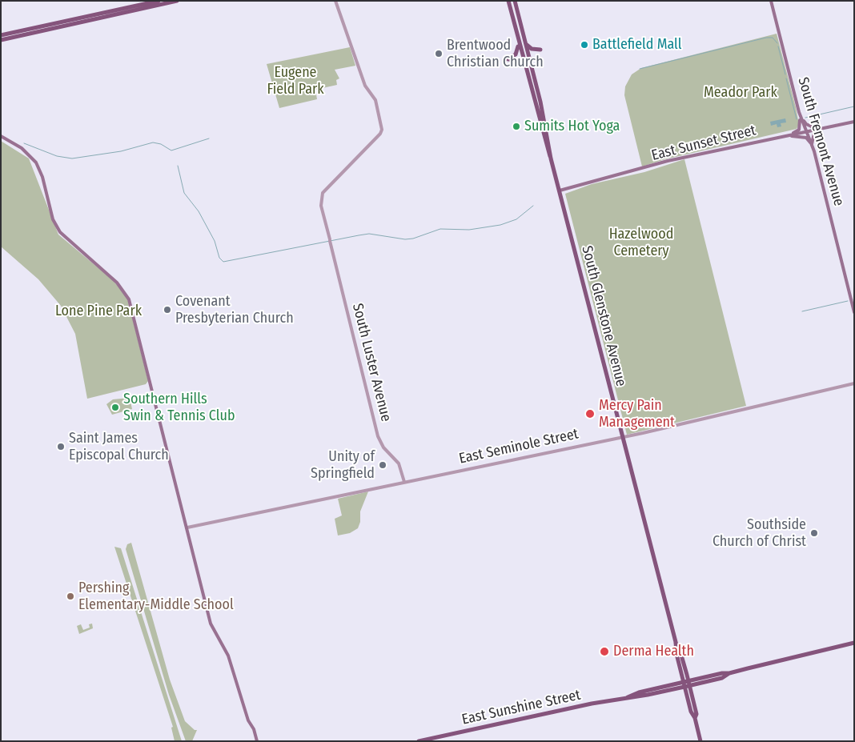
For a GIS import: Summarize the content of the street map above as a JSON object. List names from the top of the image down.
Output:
{
  "streets": {
    "main road": [
      "South Fremont Avenue",
      "East Sunset Street",
      "South Glenstone Avenue",
      "East Sunshine Street"
    ],
    "street": ["South Luster Avenue", "East Seminole Street"]
  },
  "crossings": [
    ["South Fremont Avenue", "East Sunset Street"],
    ["East Sunset Street", "South Glenstone Avenue"],
    ["South Glenstone Avenue", "East Seminole Street"],
    ["South Glenstone Avenue", "East Sunshine Street"],
    ["South Luster Avenue", "East Seminole Street"]
  ],
  "parks": [
    "Eugene Field Park",
    "Meador Park",
    "Hazelwood Cemetery",
    "Lone Pine Park"
  ],
  "places": [
    "Battlefield Mall",
    "Brentwood Christian Church",
    "Sumits Hot Yoga",
    "Covenant Presbyterian Church",
    "Southern Hills Swin & Tennis Club",
    "Mercy Pain Management",
    "Saint James Episcopal Church",
    "Unity of Springfield",
    "Southside Church of Christ",
    "Pershing Elementary-Middle School",
    "Derma Health"
  ]
}
